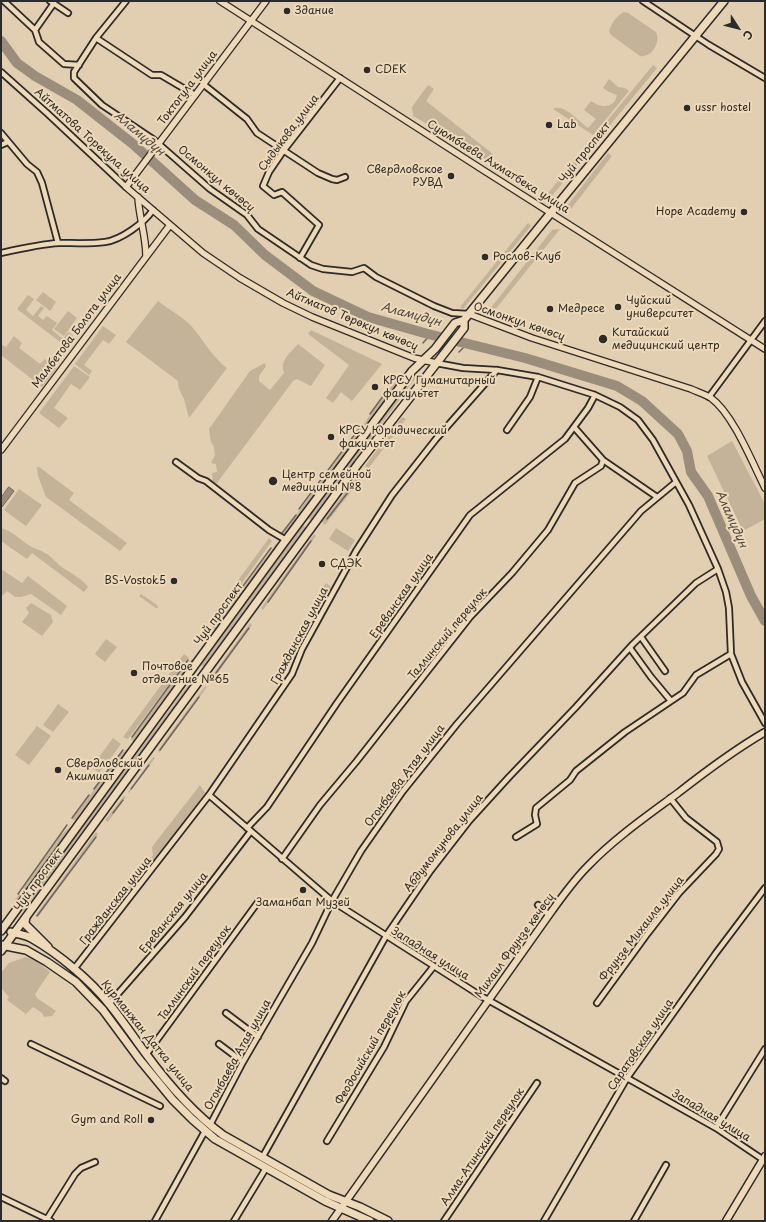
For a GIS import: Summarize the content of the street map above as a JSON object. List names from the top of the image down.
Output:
{
  "streets": {
    "main road": ["Чуй проспект", "Михаил Фрунзе көчөсү", "Курманжан Датка улица"],
    "street": [
      "Токтогула улица",
      "Сыдыкова улица",
      "Айтматова Торекула улица",
      "Суюмбаева Ахматбека улица",
      "Осмонкул көчөсү",
      "Айтматов Төрөкул көчөсү",
      "Мамбетова Болота улица",
      "Ереванская улица",
      "Таллинский переулок",
      "Гражданская улица",
      "Огонбаева Атая улица",
      "Абдумомунова улица",
      "Фрунзе Михаила улица",
      "Западная улица",
      "Саратовская улица",
      "Феодосийский переулок",
      "Алма-Атинский переулок"
    ]
  },
  "crossings": [
    ["Токтогула улица", "Айтматова Торекула улица"],
    ["Токтогула улица", "Суюмбаева Ахматбека улица"],
    ["Токтогула улица", "Осмонкул көчөсү"],
    ["Сыдыкова улица", "Суюмбаева Ахматбека улица"],
    ["Сыдыкова улица", "Осмонкул көчөсү"],
    ["Айтматова Торекула улица", "Айтматов Төрөкул көчөсү"],
    ["Айтматова Торекула улица", "Мамбетова Болота улица"],
    ["Чуй проспект", "Суюмбаева Ахматбека улица"],
    ["Чуй проспект", "Осмонкул көчөсү"],
    ["Чуй проспект", "Айтматов Төрөкул көчөсү"],
    ["Чуй проспект", "Курманжан Датка улица"],
    ["Айтматов Төрөкул көчөсү", "Мамбетова Болота улица"],
    ["Айтматов Төрөкул көчөсү", "Ереванская улица"],
    ["Айтматов Төрөкул көчөсү", "Гражданская улица"],
    ["Айтматов Төрөкул көчөсү", "Огонбаева Атая улица"],
    ["Айтматов Төрөкул көчөсү", "Абдумомунова улица"],
    ["Ереванская улица", "Западная улица"],
    ["Ереванская улица", "Курманжан Датка улица"],
    ["Таллинский переулок", "Западная улица"],
    ["Таллинский переулок", "Курманжан Датка улица"],
    ["Гражданская улица", "Западная улица"],
    ["Гражданская улица", "Курманжан Датка улица"],
    ["Огонбаева Атая улица", "Западная улица"],
    ["Огонбаева Атая улица", "Курманжан Датка улица"],
    ["Абдумомунова улица", "Западная улица"],
    ["Абдумомунова улица", "Курманжан Датка улица"],
    ["Фрунзе Михаила улица", "Михаил Фрунзе көчөсү"],
    ["Михаил Фрунзе көчөсү", "Западная улица"],
    ["Михаил Фрунзе көчөсү", "Курманжан Датка улица"],
    ["Западная улица", "Саратовская улица"],
    ["Западная улица", "Феодосийский переулок"]
  ],
  "water": ["Аламүдүн"],
  "places": [
    "Здание",
    "CDEK",
    "ussr hostel",
    "Lab",
    "Свердловское РУВД",
    "Hope Academy",
    "Рослов-Клуб",
    "Чуйский университет",
    "Медресе",
    "Китайский медицинский центр",
    "КРСУ Гуманитарный факультет",
    "КРСУ Юридический факультет",
    "Центр семейной медицины №8",
    "СДЭК",
    "BS-Vostok5",
    "Почтовое отделение №65",
    "Свердловский Акимиат",
    "Заманбап Музей",
    "Gym and Roll"
  ],
  "north": "bottom right"
}
